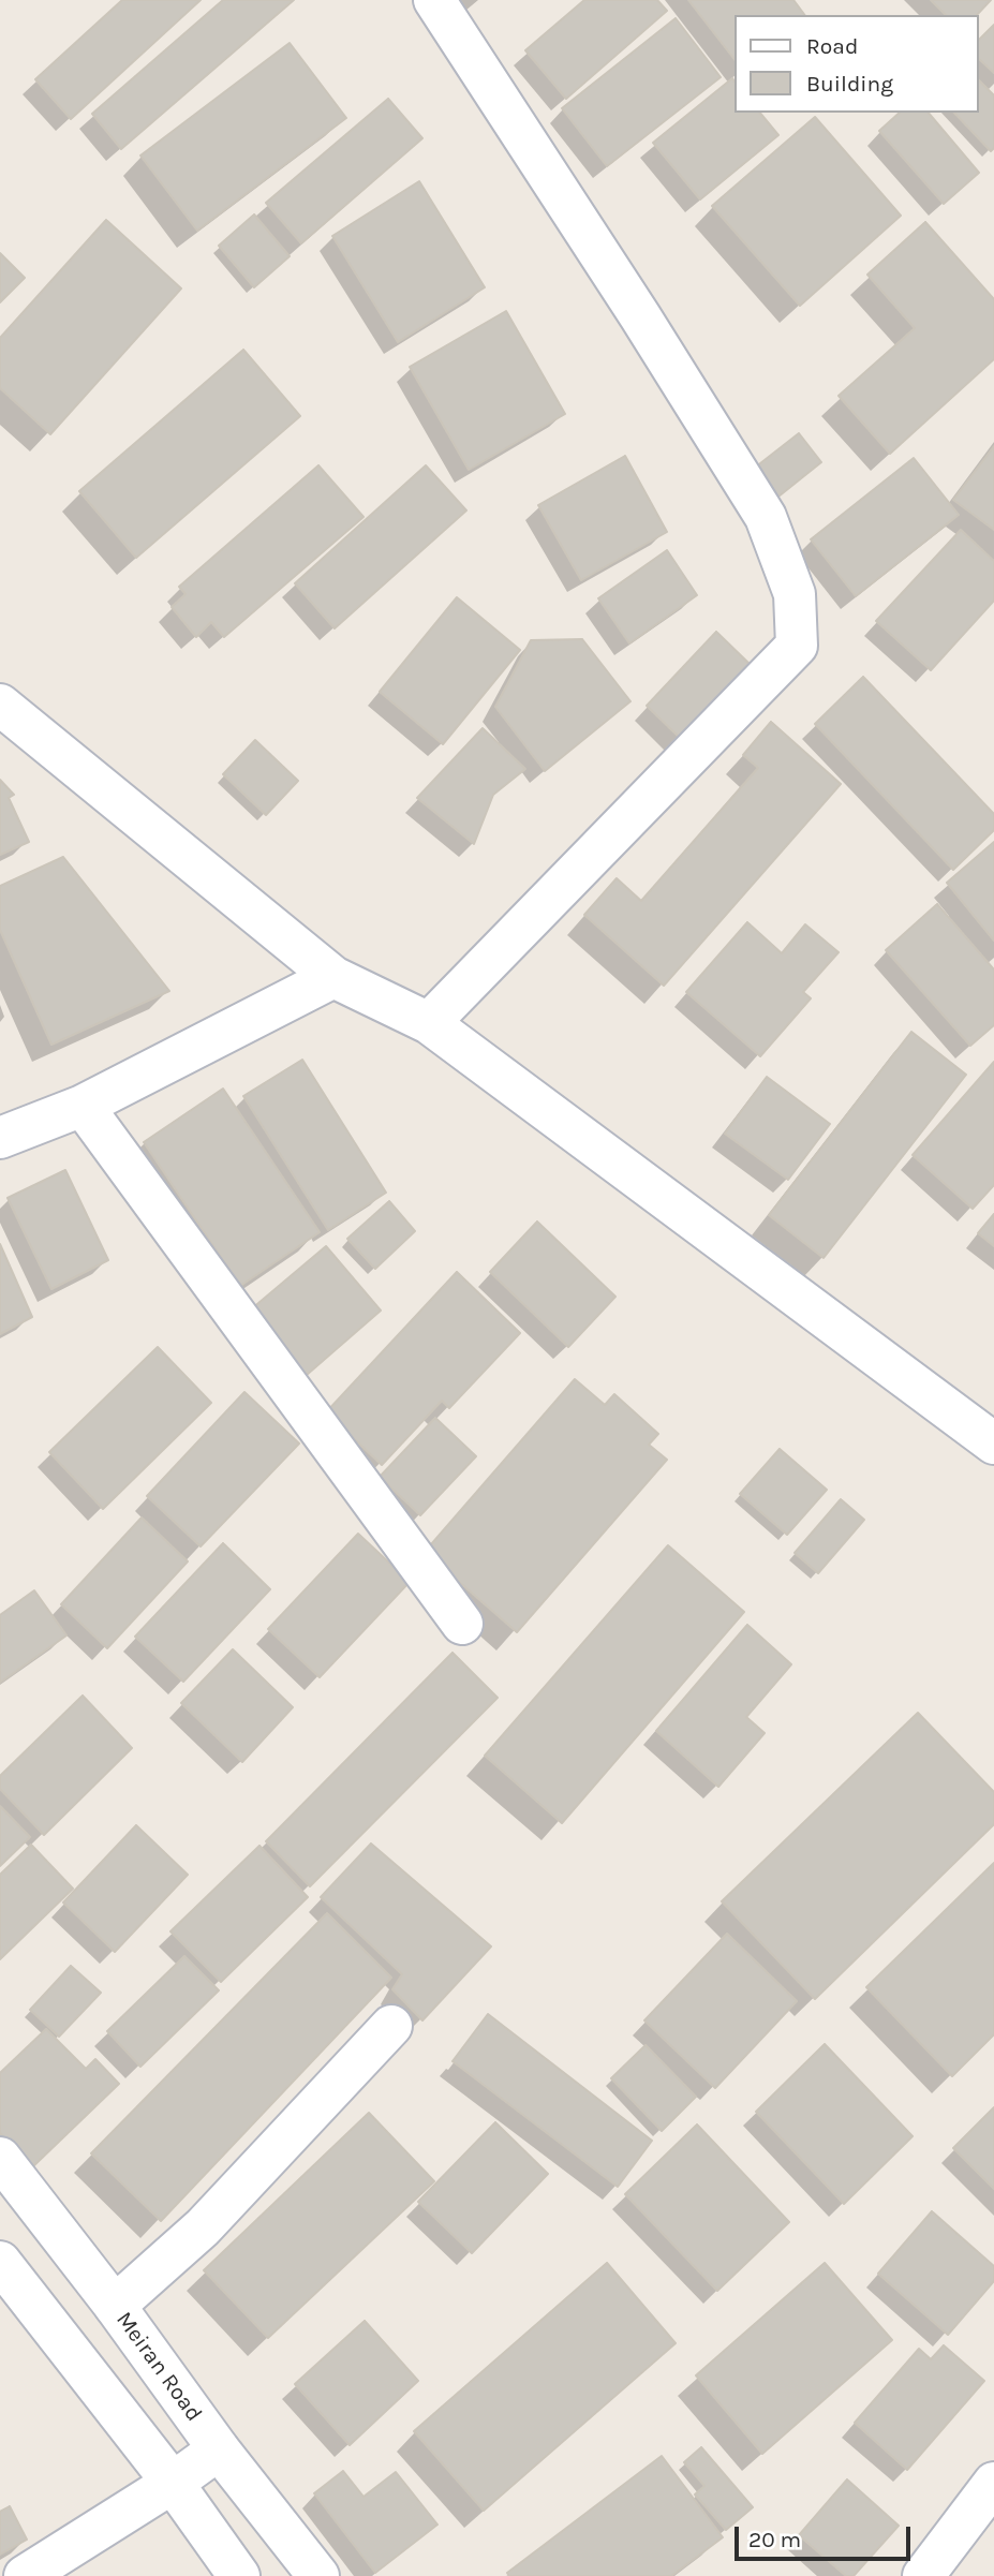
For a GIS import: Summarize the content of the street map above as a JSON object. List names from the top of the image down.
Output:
{
  "streets": {
    "street": ["Meiran Road"]
  },
  "legend": ["Road", "Building"],
  "scale_bar": "20 m"
}
